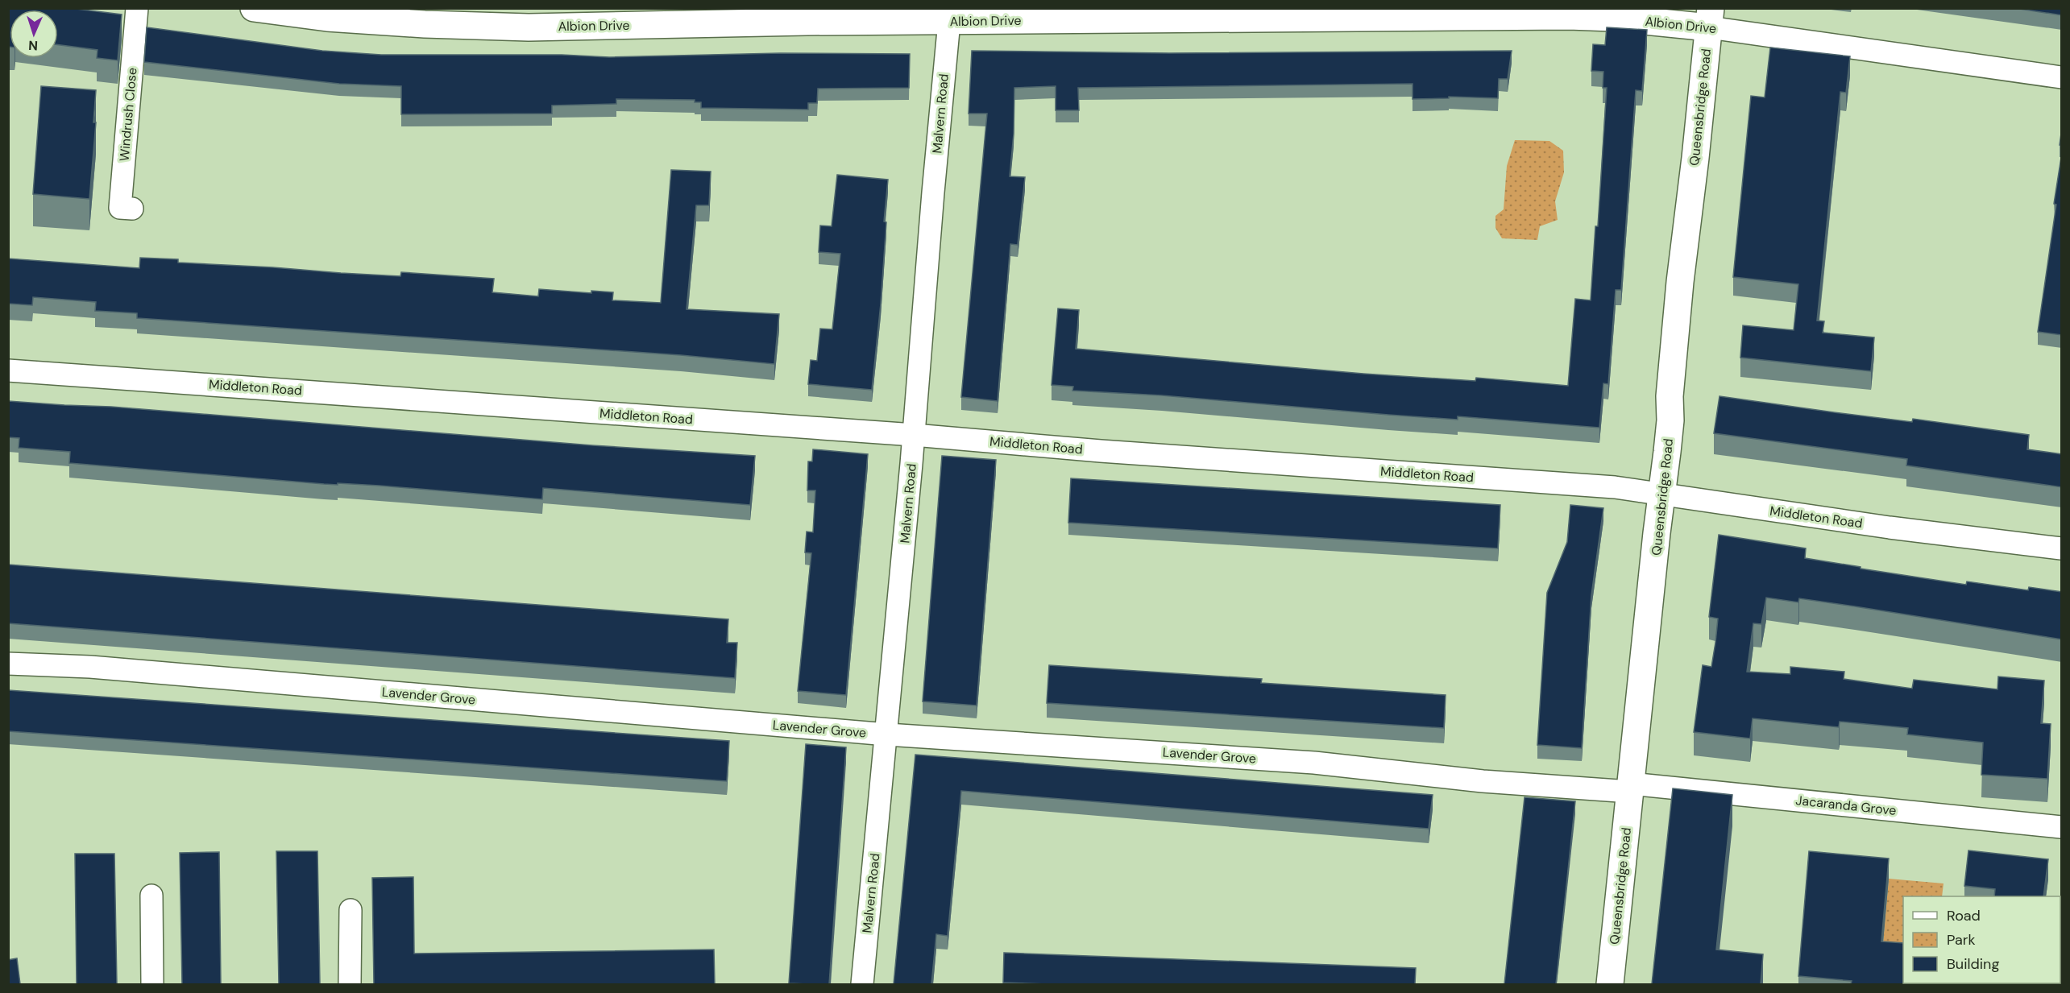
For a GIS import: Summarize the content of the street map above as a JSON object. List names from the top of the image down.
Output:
{
  "streets": {
    "street": [
      "Albion Drive",
      "Queensbridge Road",
      "Malvern Road",
      "Windrush Close",
      "Middleton Road",
      "Lavender Grove",
      "Jacaranda Grove"
    ]
  },
  "crossings": [
    ["Albion Drive", "Queensbridge Road"],
    ["Albion Drive", "Malvern Road"],
    ["Queensbridge Road", "Middleton Road"],
    ["Queensbridge Road", "Lavender Grove"],
    ["Queensbridge Road", "Jacaranda Grove"],
    ["Malvern Road", "Middleton Road"],
    ["Malvern Road", "Lavender Grove"],
    ["Lavender Grove", "Jacaranda Grove"]
  ],
  "legend": ["Road", "Park", "Building"],
  "north": "bottom"
}
